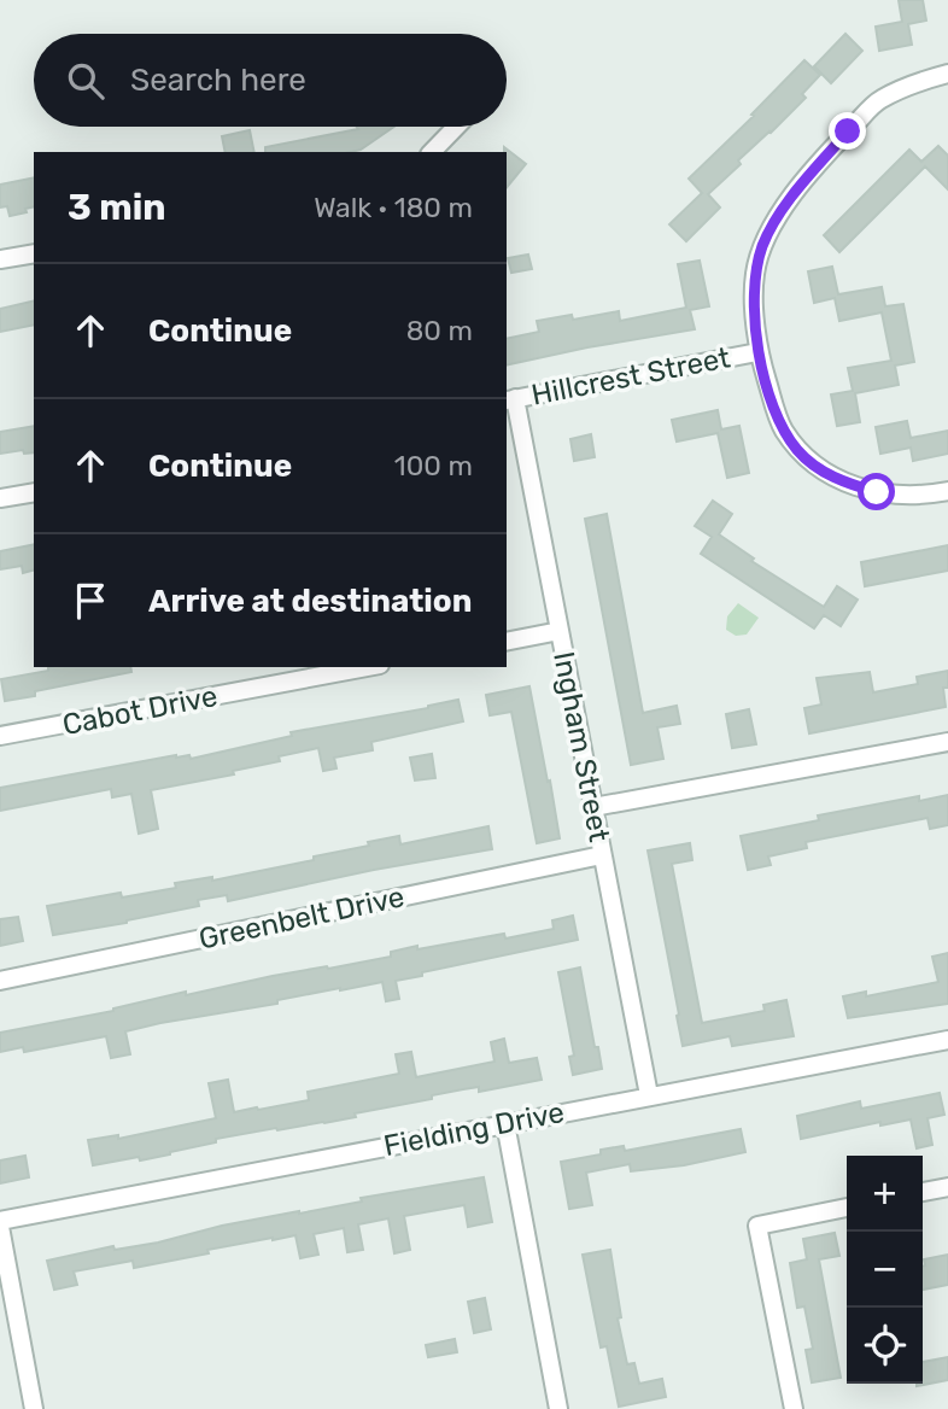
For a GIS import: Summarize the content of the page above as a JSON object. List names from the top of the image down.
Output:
{
  "streets": {
    "street": [
      "Hillcrest Street",
      "Cabot Drive",
      "Ingham Street",
      "Greenbelt Drive",
      "Fielding Drive"
    ]
  },
  "crossings": [
    ["Hillcrest Street", "Ingham Street"],
    ["Ingham Street", "Greenbelt Drive"],
    ["Ingham Street", "Fielding Drive"]
  ],
  "page": {
    "search": "Search here",
    "heading": ["3 min", "Walk · 180 m"],
    "list": [
      ["Continue", "80 m"],
      ["Continue", "100 m"],
      "Arrive at destination"
    ],
    "map_buttons": ["+", "−"]
  }
}
